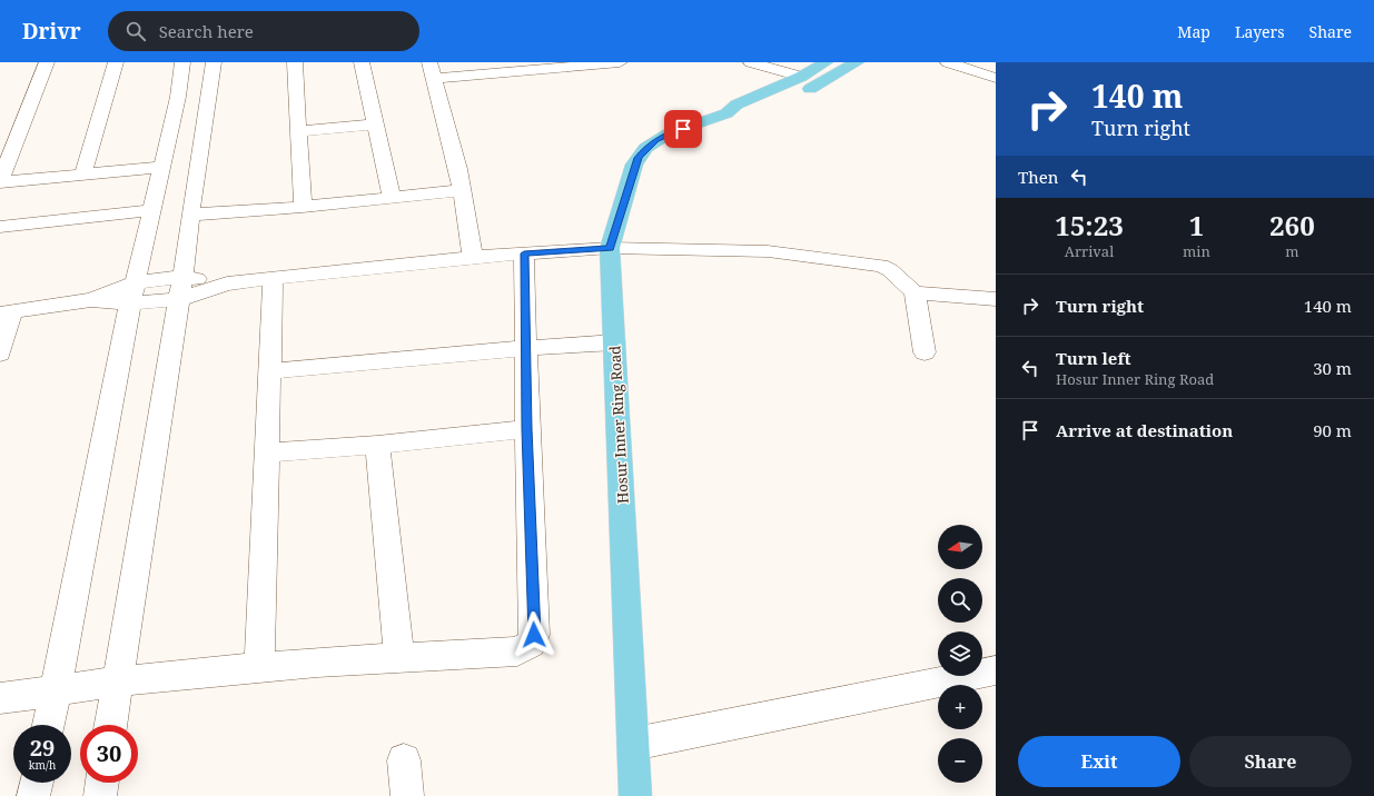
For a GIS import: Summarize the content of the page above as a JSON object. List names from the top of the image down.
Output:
{
  "streets": {
    "main road": ["Hosur Inner Ring Road"]
  },
  "north": "left",
  "page": {
    "header": "Drivr",
    "search": "Search here",
    "nav": ["Map", "Layers", "Share"],
    "turn": ["140 m", "Turn right"],
    "then": "Then",
    "eta": [
      "15:23",
      "Arrival",
      "1",
      "min",
      "260",
      "m"
    ],
    "list": [
      {
        "name": "Turn right",
        "value": "140 m"
      },
      {
        "name": "Turn left",
        "note": "Hosur Inner Ring Road",
        "value": "30 m"
      },
      {
        "name": "Arrive at destination",
        "value": "90 m"
      }
    ],
    "map_buttons": ["+", "−"],
    "speed": "29 km/h",
    "limit": "30",
    "buttons": ["Exit", "Share"]
  }
}
